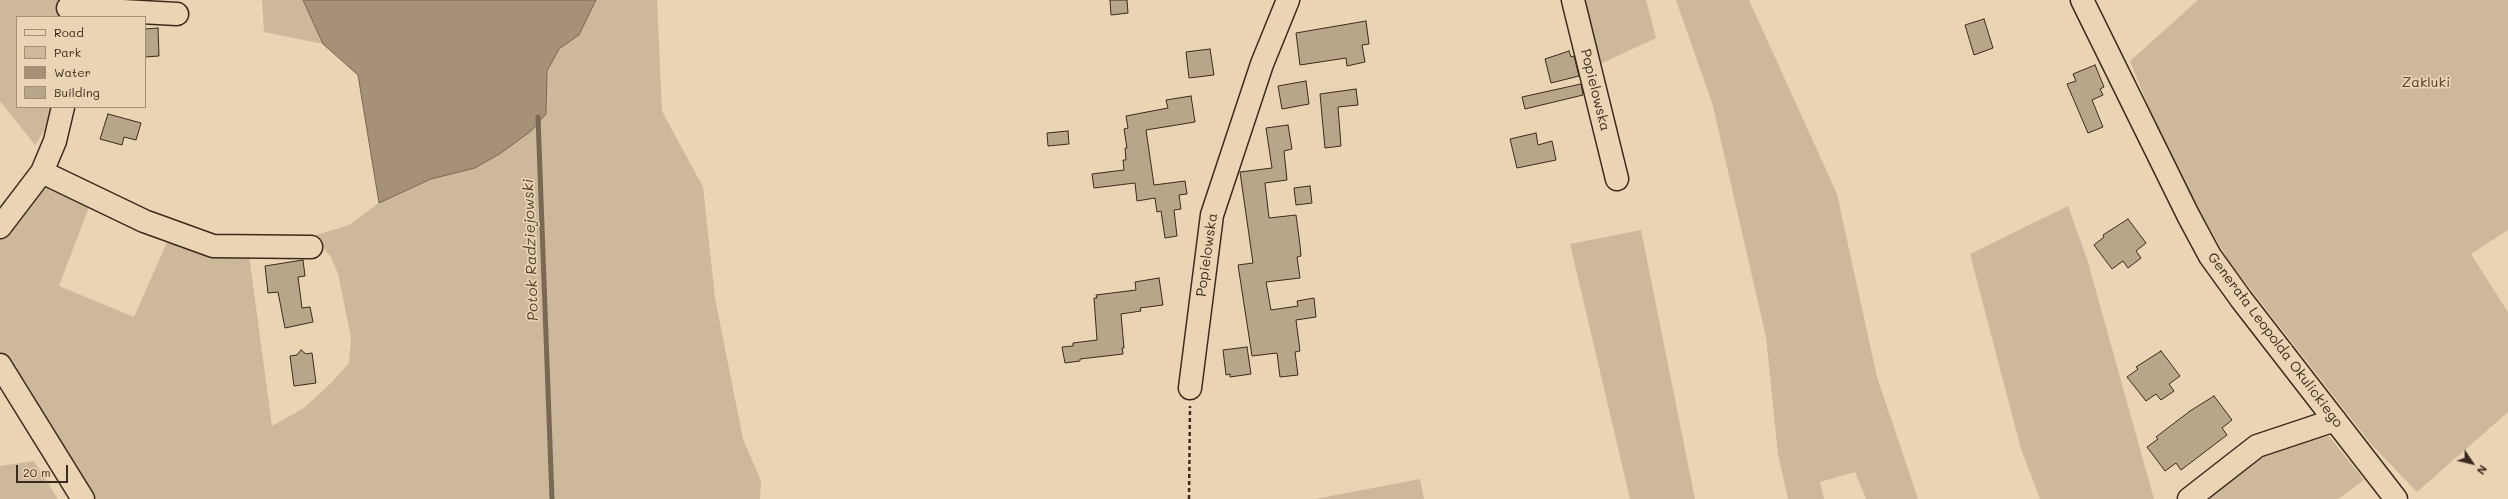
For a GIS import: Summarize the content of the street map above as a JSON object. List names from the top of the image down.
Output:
{
  "streets": {
    "street": ["Popielowska", "Generała Leopolda Okulickiego"]
  },
  "water": ["Potok Radziejowski"],
  "parks": ["Zakluki"],
  "legend": [
    "Road",
    "Park",
    "Water",
    "Building"
  ],
  "scale_bar": "20 m",
  "north": "bottom right"
}
